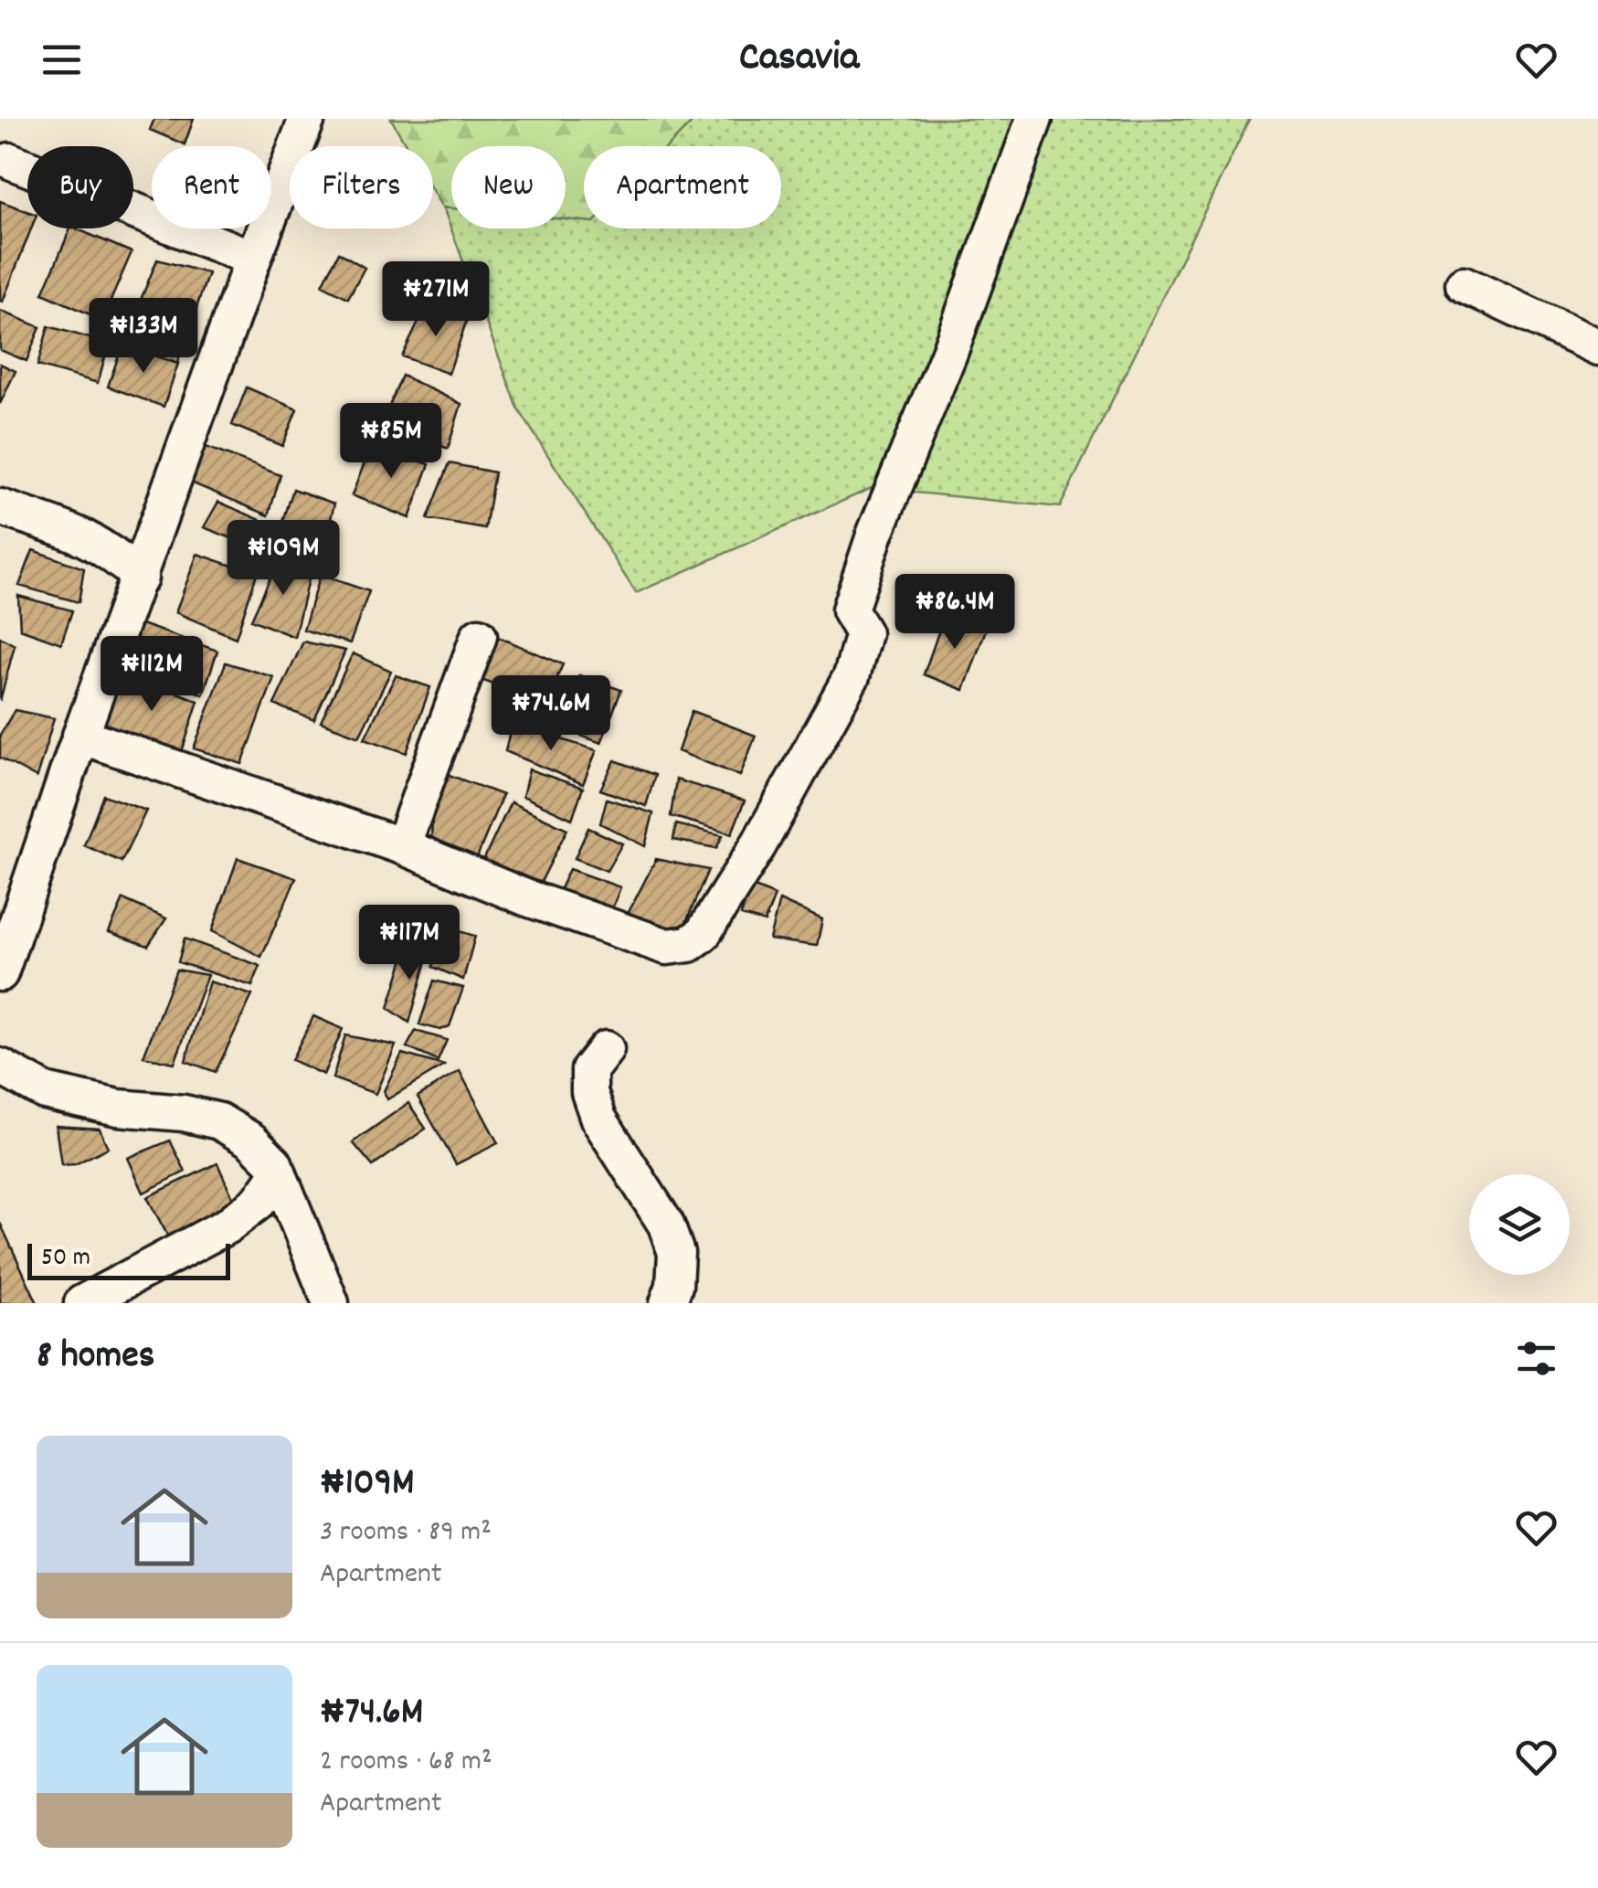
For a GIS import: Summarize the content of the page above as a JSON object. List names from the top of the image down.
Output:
{
  "scale_bar": "50 m",
  "page": {
    "header": "Casavia",
    "chip": [
      "Buy",
      "Rent",
      "Filters",
      "New",
      "Apartment"
    ],
    "price": [
      "₦271M",
      "₦133M",
      "₦85M",
      "₦109M",
      "₦86.4M",
      "₦112M",
      "₦74.6M",
      "₦117M"
    ],
    "scale": "50 m",
    "heading": "8 homes",
    "list": [
      {
        "name": "₦109M",
        "note": "3 rooms · 89 m² · Apartment"
      },
      {
        "name": "₦74.6M",
        "note": "2 rooms · 68 m² · Apartment"
      }
    ]
  }
}
